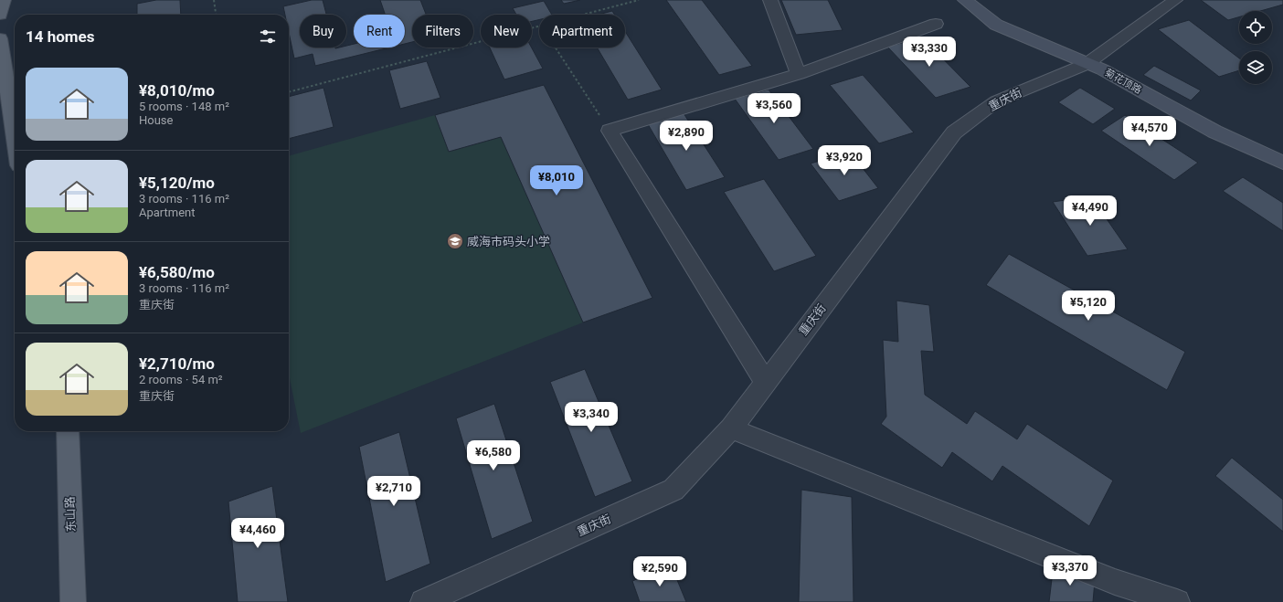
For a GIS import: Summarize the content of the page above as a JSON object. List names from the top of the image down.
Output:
{
  "streets": {
    "main road": ["东山路"],
    "street": ["菊花顶路", "重庆街"]
  },
  "crossings": [
    ["菊花顶路", "重庆街"]
  ],
  "places": {
    "school or university": ["威海市码头小学"]
  },
  "page": {
    "chip": [
      "Buy",
      "Rent",
      "Filters",
      "New",
      "Apartment"
    ],
    "heading": "14 homes",
    "price": [
      "¥3,330",
      "¥3,560",
      "¥4,570",
      "¥2,890",
      "¥3,920",
      "¥8,010",
      "¥4,490",
      "¥5,120",
      "¥3,340",
      "¥6,580",
      "¥2,710",
      "¥4,460",
      "¥3,370",
      "¥2,590"
    ],
    "list": [
      {
        "name": "¥8,010/mo",
        "note": "5 rooms · 148 m² · House"
      },
      {
        "name": "¥5,120/mo",
        "note": "3 rooms · 116 m² · Apartment"
      },
      {
        "name": "¥6,580/mo",
        "note": "3 rooms · 116 m² · 重庆街"
      },
      {
        "name": "¥2,710/mo",
        "note": "2 rooms · 54 m² · 重庆街"
      }
    ]
  }
}
